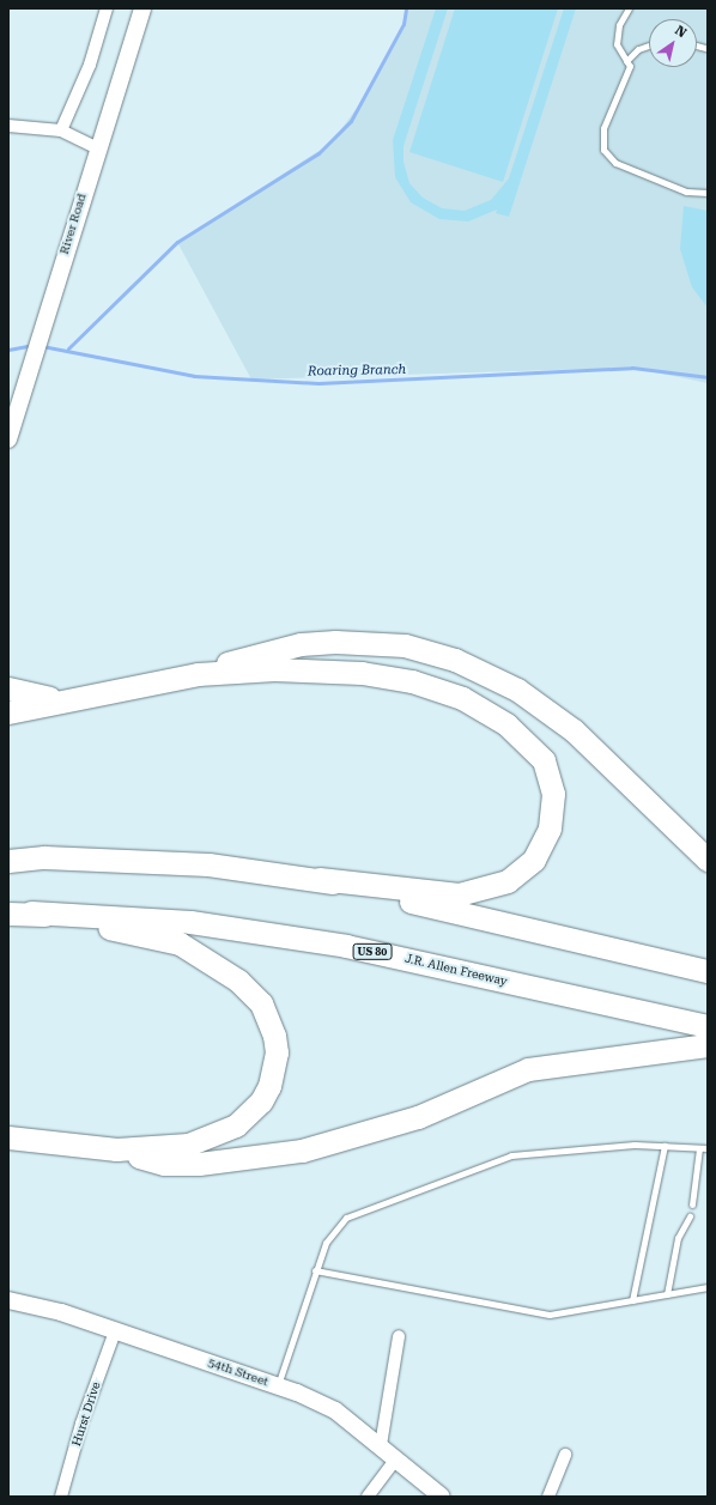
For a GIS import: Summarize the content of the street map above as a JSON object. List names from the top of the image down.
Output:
{
  "streets": {
    "highway": ["US 80", "J.R. Allen Freeway"],
    "main road": ["River Road", "54th Street"],
    "street": ["Hurst Drive"]
  },
  "crossings": [
    ["US 80", "J.R. Allen Freeway"],
    ["54th Street", "Hurst Drive"]
  ],
  "water": ["Roaring Branch"],
  "north": "top right"
}
